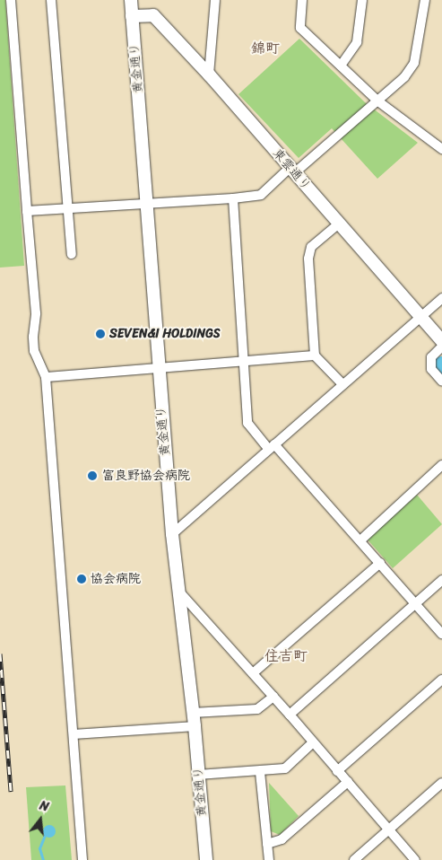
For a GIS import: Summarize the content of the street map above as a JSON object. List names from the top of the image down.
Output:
{
  "streets": {
    "street": ["黄金通り", "東雲通り"]
  },
  "crossings": [
    ["黄金通り", "東雲通り"]
  ],
  "districts": ["錦町", "住吉町"],
  "places": ["SEVEN&I HOLDINGS", "富良野協会病院", "協会病院"],
  "north": "top"
}
